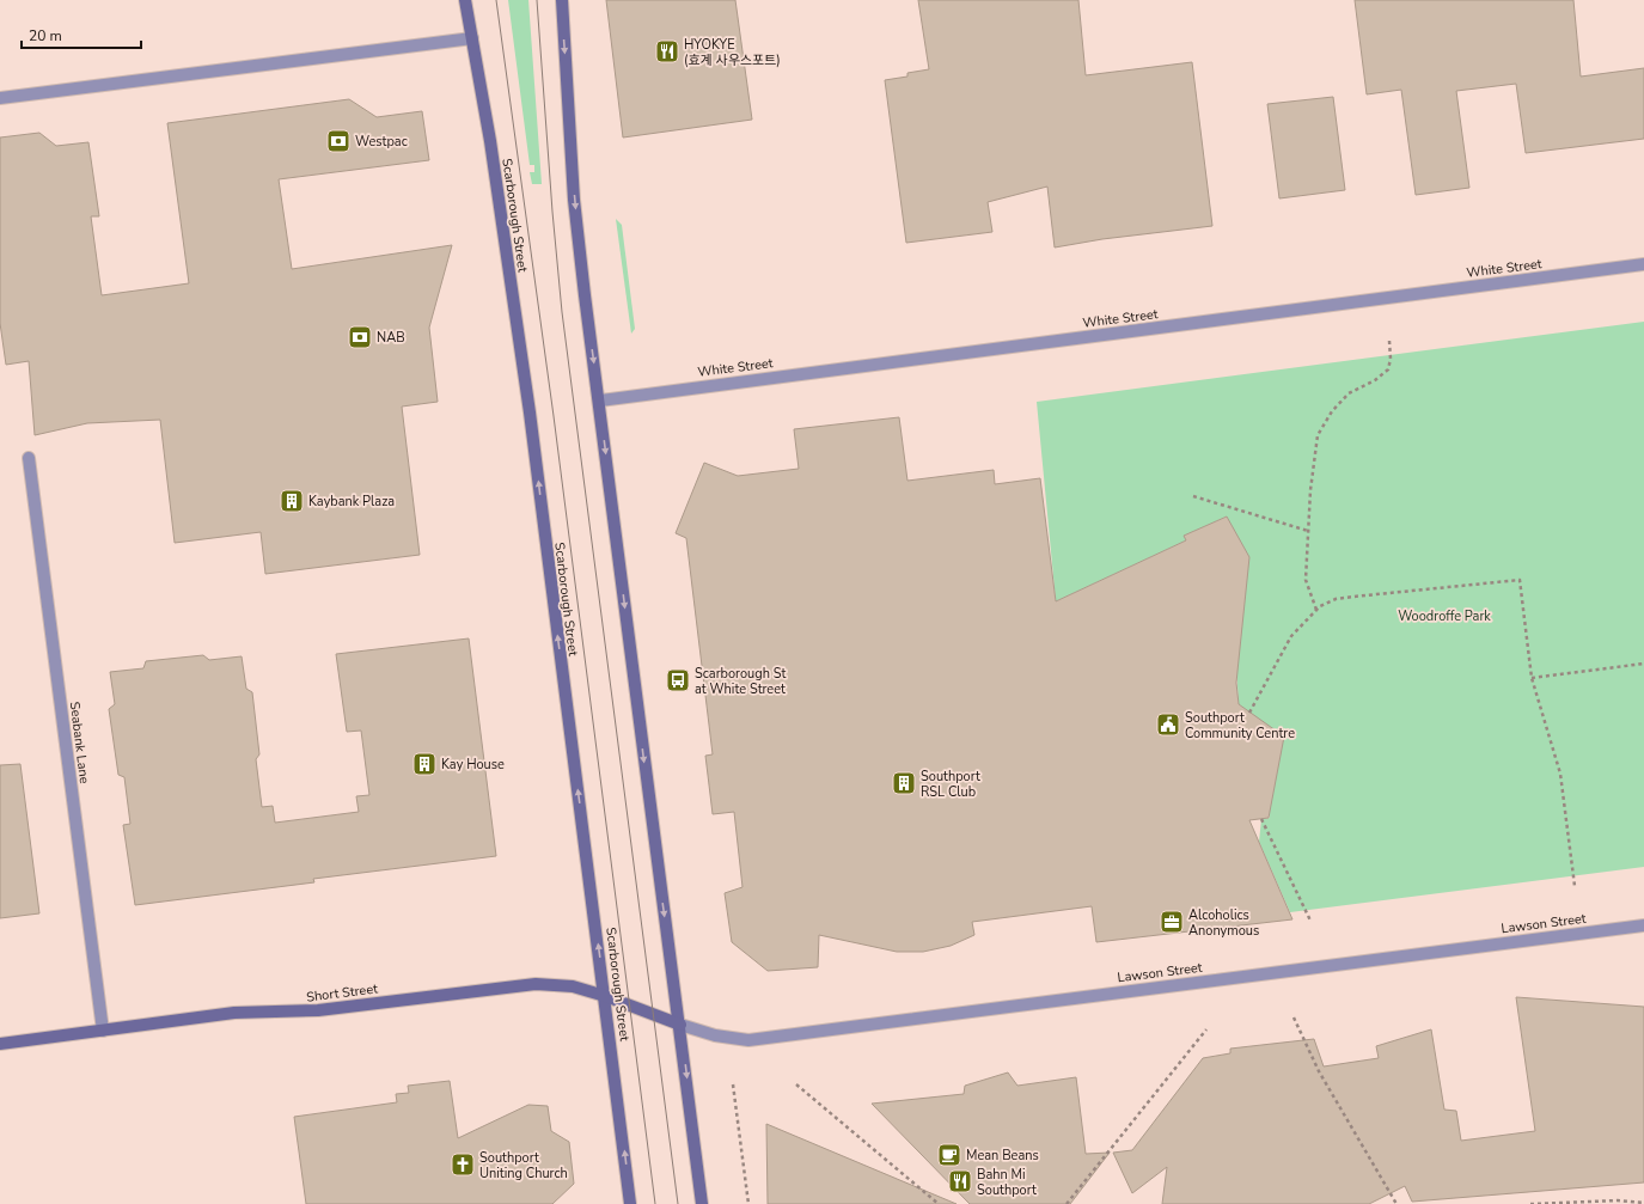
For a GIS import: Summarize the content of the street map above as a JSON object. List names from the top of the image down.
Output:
{
  "streets": {
    "main road": ["Scarborough Street", "Short Street"],
    "street": ["White Street", "Seabank Lane", "Lawson Street"]
  },
  "crossings": [
    ["Scarborough Street", "Short Street"],
    ["Seabank Lane", "Short Street"],
    ["Lawson Street", "Short Street"]
  ],
  "parks": ["Woodroffe Park"],
  "places": {
    "restaurant": ["HYOKYE (효계 사우스포트)", "Bahn Mi Southport"],
    "bank": ["Westpac", "NAB"],
    "building": ["Kaybank Plaza", "Kay House", "Southport RSL Club"],
    "bus stop": ["Scarborough St at White Street"],
    "public building": ["Southport Community Centre"],
    "office": ["Alcoholics Anonymous"],
    "cafe": ["Mean Beans"],
    "church": ["Southport Uniting Church"]
  },
  "scale_bar": "20 m"
}
